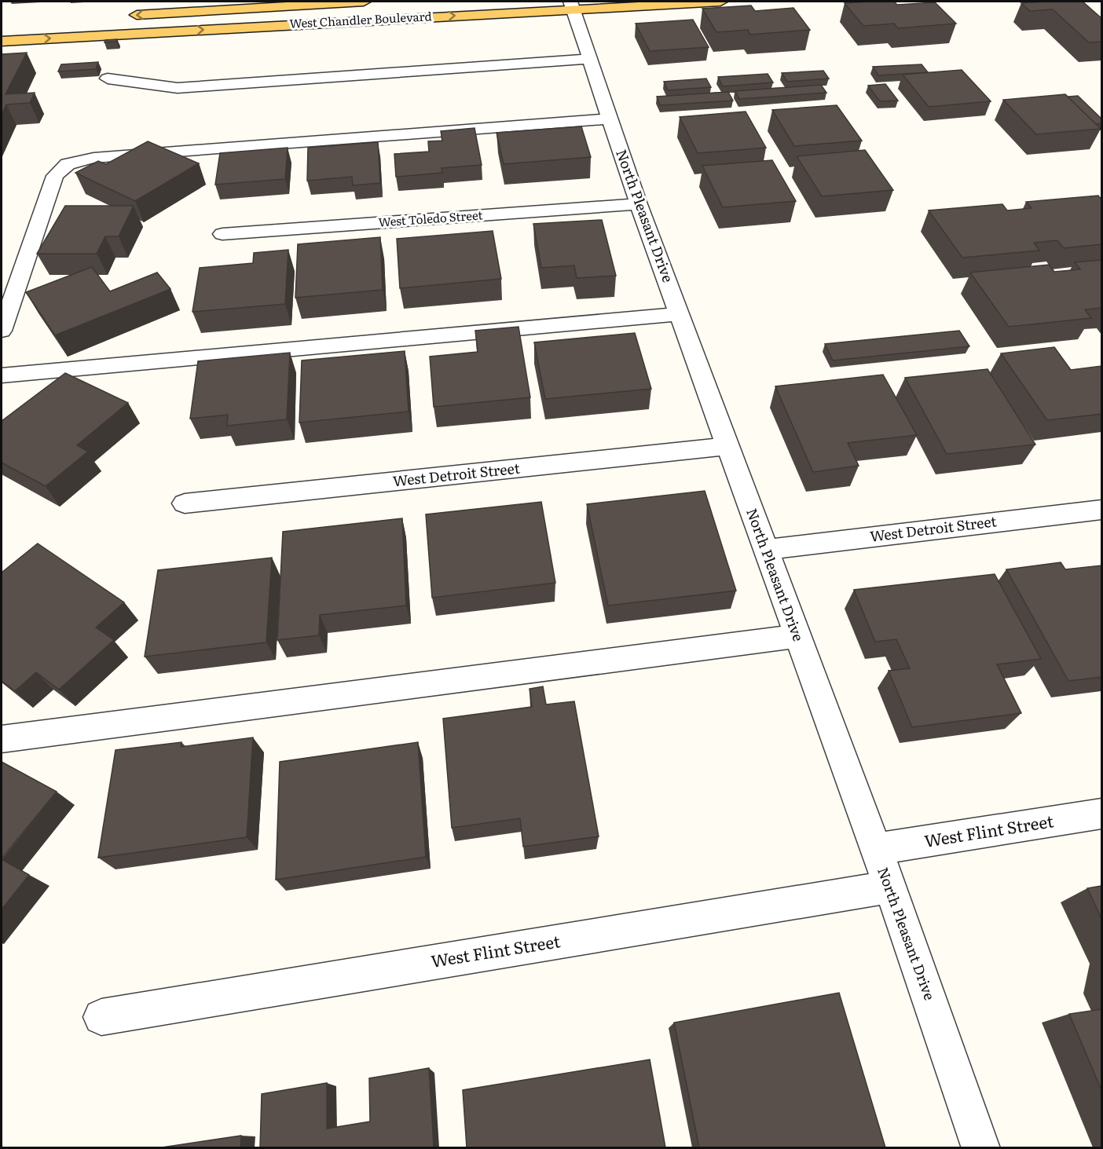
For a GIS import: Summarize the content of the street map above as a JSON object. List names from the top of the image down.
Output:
{
  "streets": {
    "main road": ["West Chandler Boulevard"],
    "street": [
      "North Pleasant Drive",
      "West Toledo Street",
      "West Detroit Street",
      "West Flint Street"
    ]
  },
  "crossings": [
    ["West Chandler Boulevard", "North Pleasant Drive"],
    ["North Pleasant Drive", "West Toledo Street"],
    ["North Pleasant Drive", "West Detroit Street"],
    ["North Pleasant Drive", "West Flint Street"]
  ]
}
